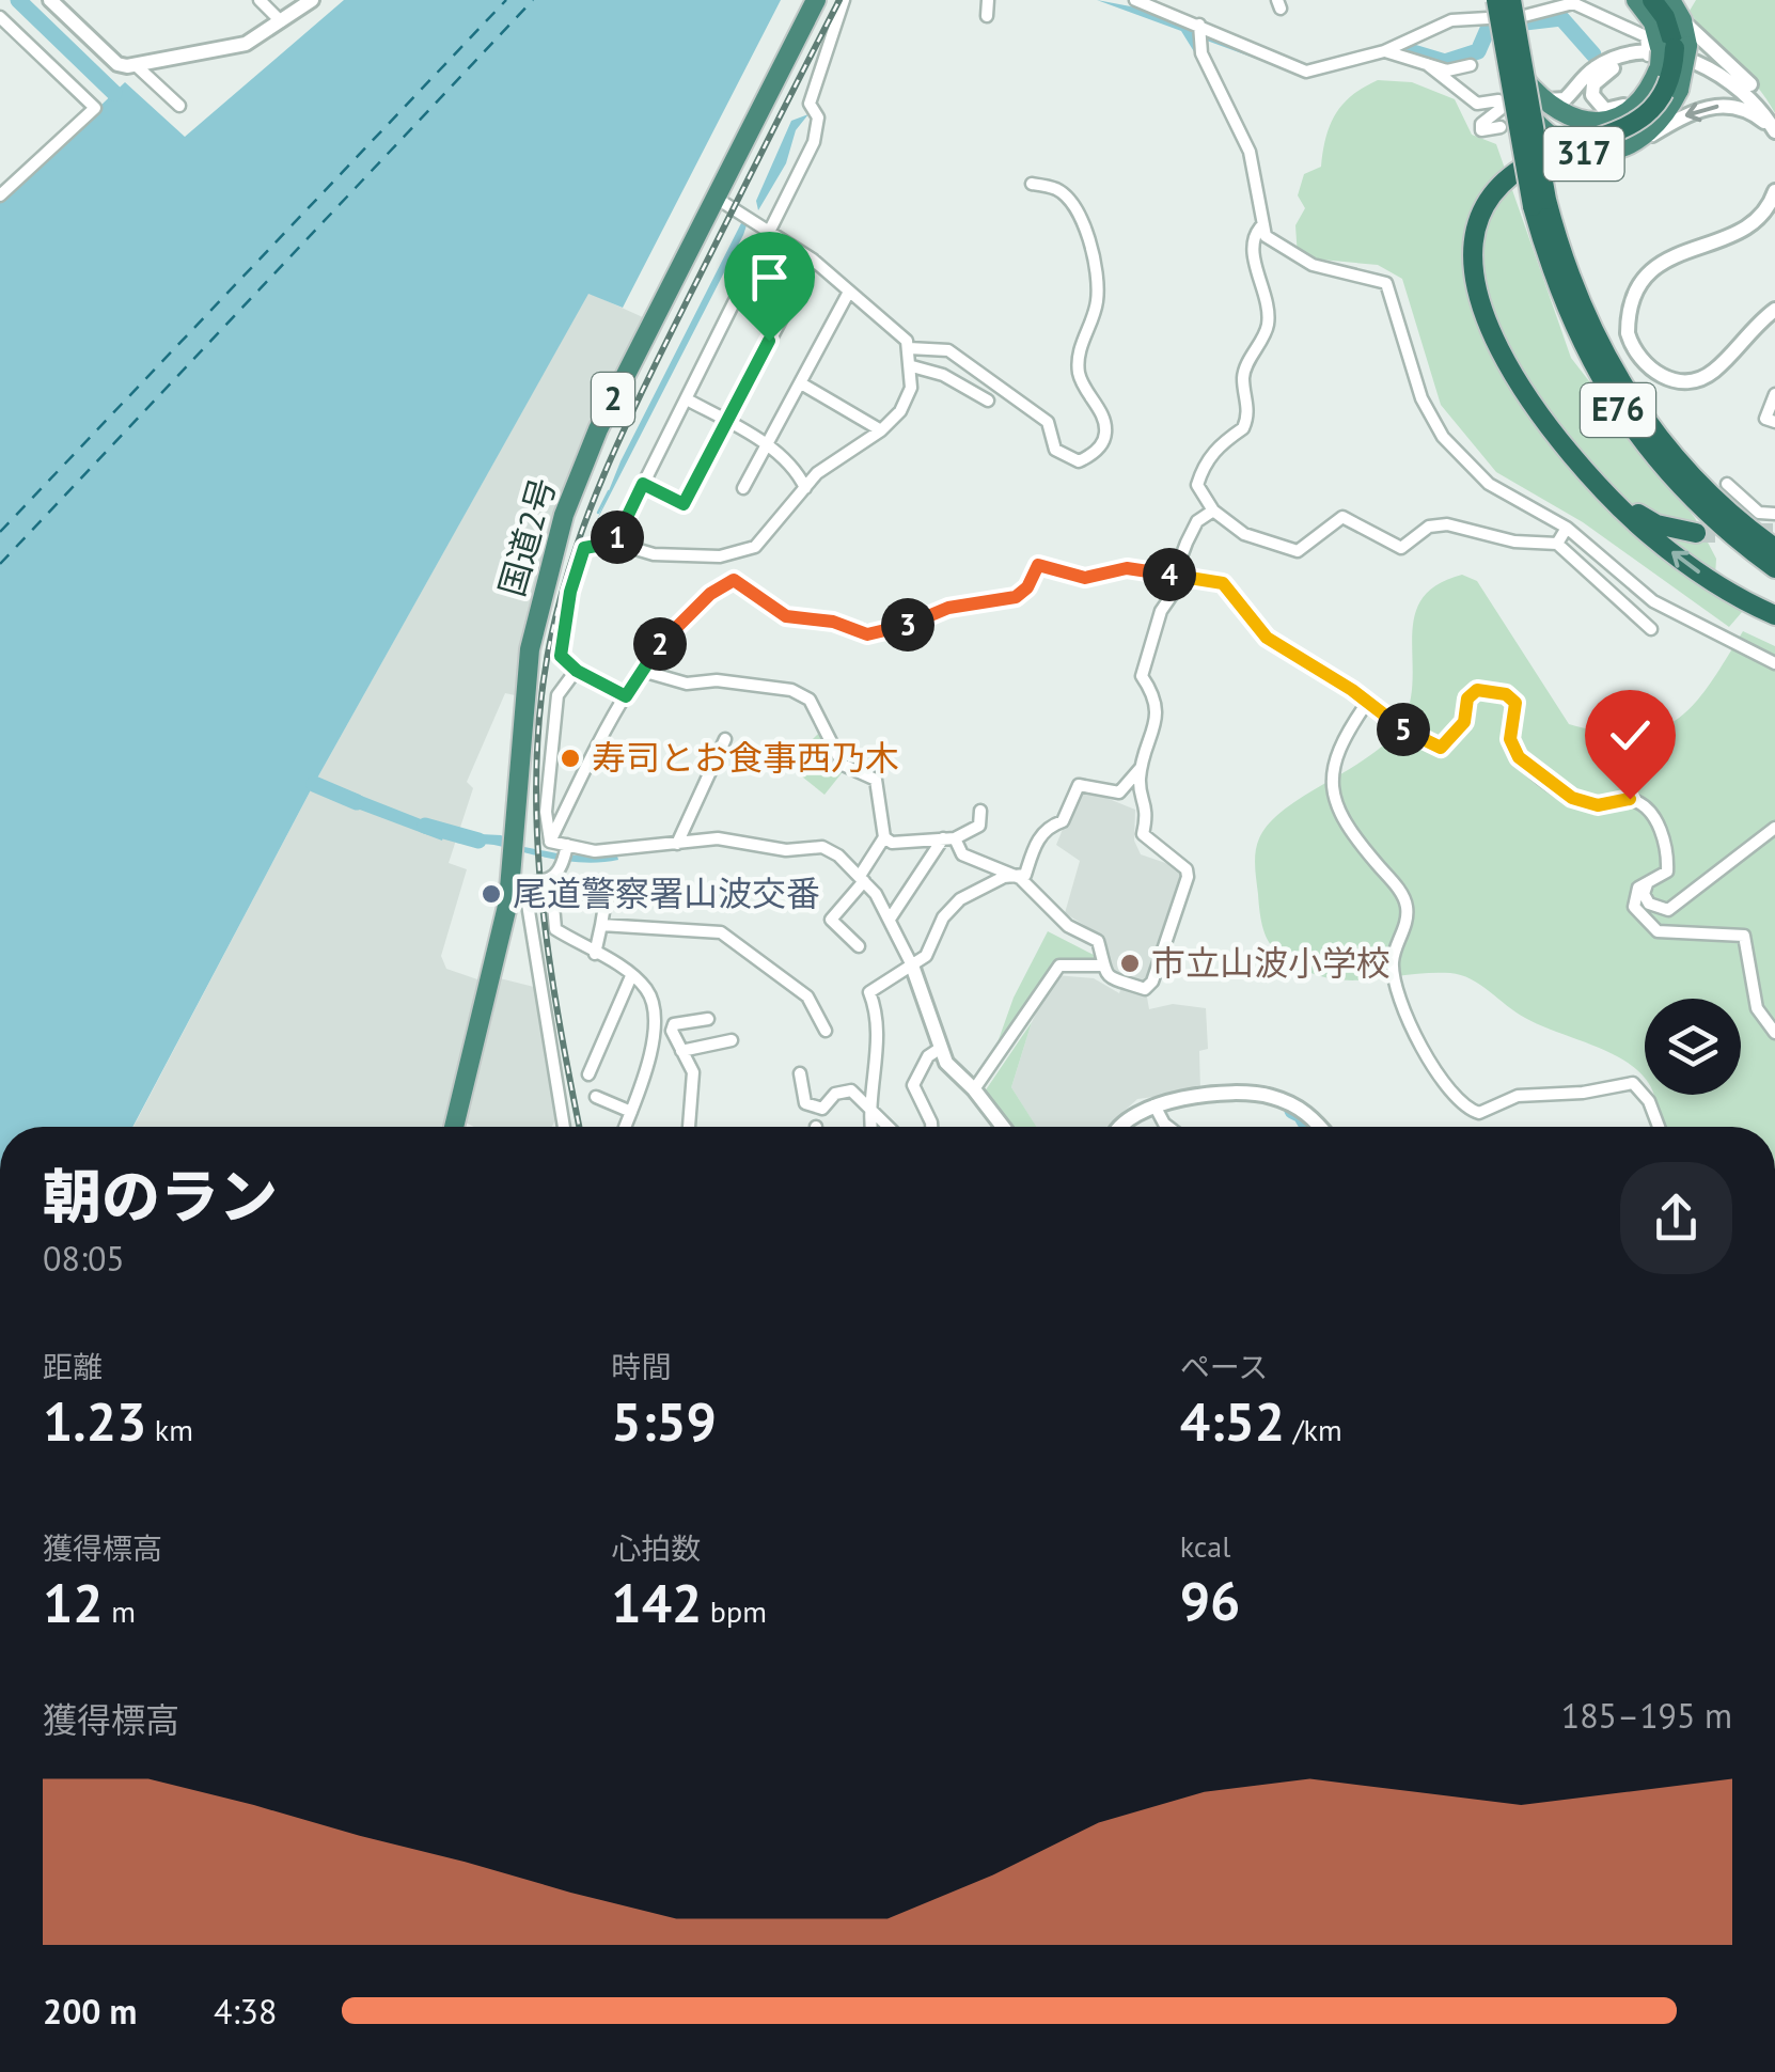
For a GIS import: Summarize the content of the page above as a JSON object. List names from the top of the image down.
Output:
{
  "streets": {
    "highway": [
      "317",
      "2",
      "E76",
      "国道2号"
    ]
  },
  "crossings": [
    ["317", "E76"]
  ],
  "places": ["寿司とお食事西乃木", "尾道警察署山波交番", "市立山波小学校"],
  "page": {
    "pins": [
      "1",
      "4",
      "3",
      "2",
      "5"
    ],
    "heading": ["朝のラン", "08:05"],
    "stats": [
      ["距離", "1.23 km"],
      ["時間", "5:59"],
      ["ペース", "4:52 /km"],
      ["獲得標高", "12 m"],
      ["心拍数", "142 bpm"],
      ["kcal", "96"]
    ],
    "chart": ["獲得標高", "185–195 m"],
    "list": [
      {
        "name": "200 m",
        "note": "4:38"
      }
    ]
  }
}
